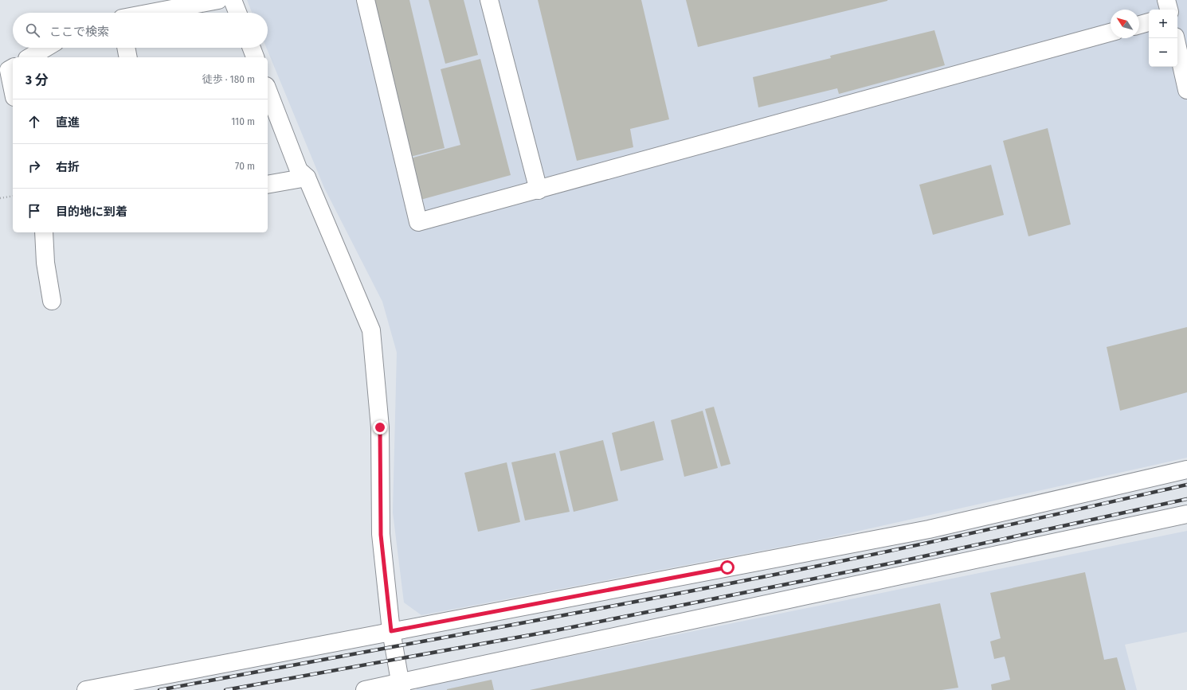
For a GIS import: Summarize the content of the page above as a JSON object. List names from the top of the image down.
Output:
{
  "north": "top left",
  "page": {
    "map_buttons": ["+", "−"],
    "search": "ここで検索",
    "heading": ["3 分", "徒歩 · 180 m"],
    "list": [
      ["直進", "110 m"],
      ["右折", "70 m"],
      "目的地に到着"
    ]
  }
}
